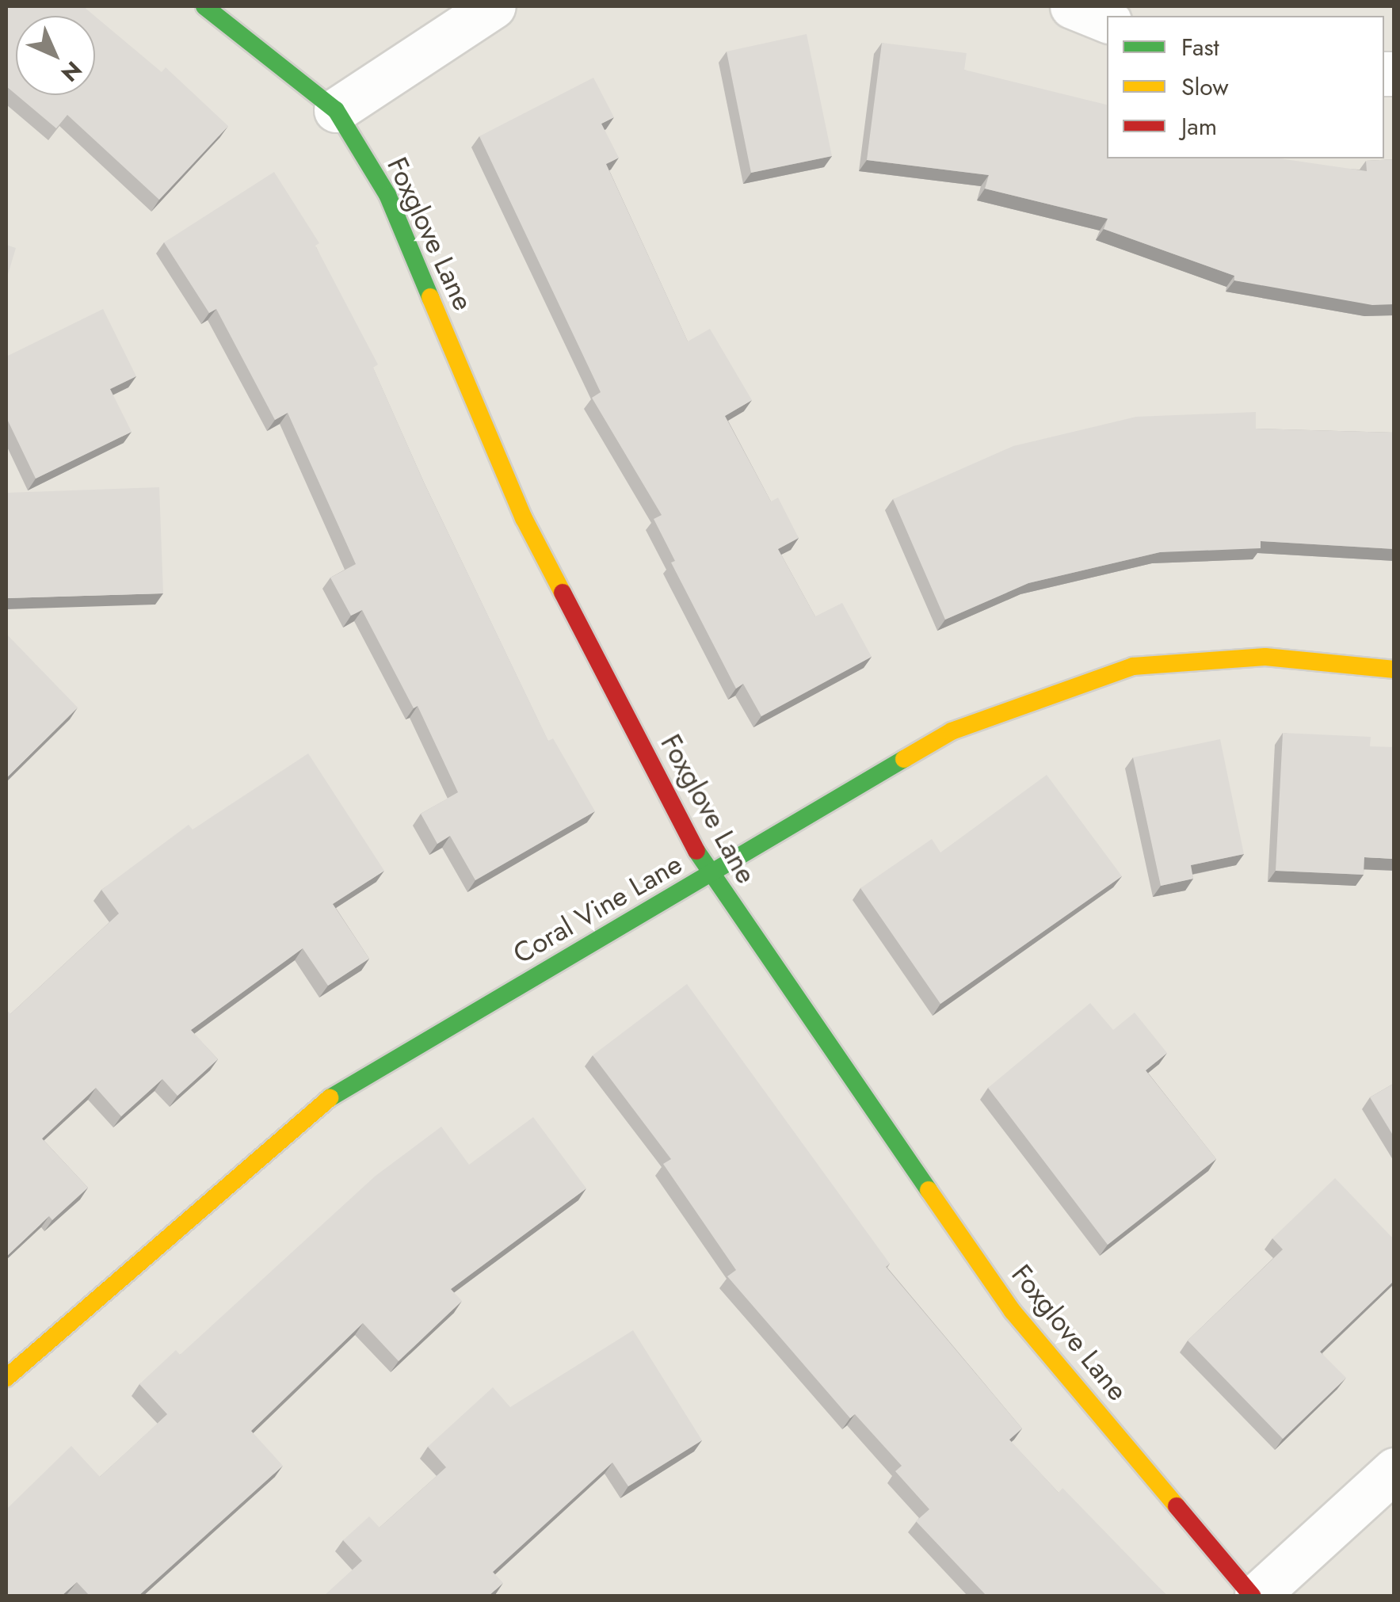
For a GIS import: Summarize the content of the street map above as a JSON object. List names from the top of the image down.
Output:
{
  "streets": {
    "street": ["Foxglove Lane", "Coral Vine Lane"]
  },
  "crossings": [
    ["Foxglove Lane", "Coral Vine Lane"]
  ],
  "legend": ["Fast", "Slow", "Jam"],
  "north": "bottom right"
}
